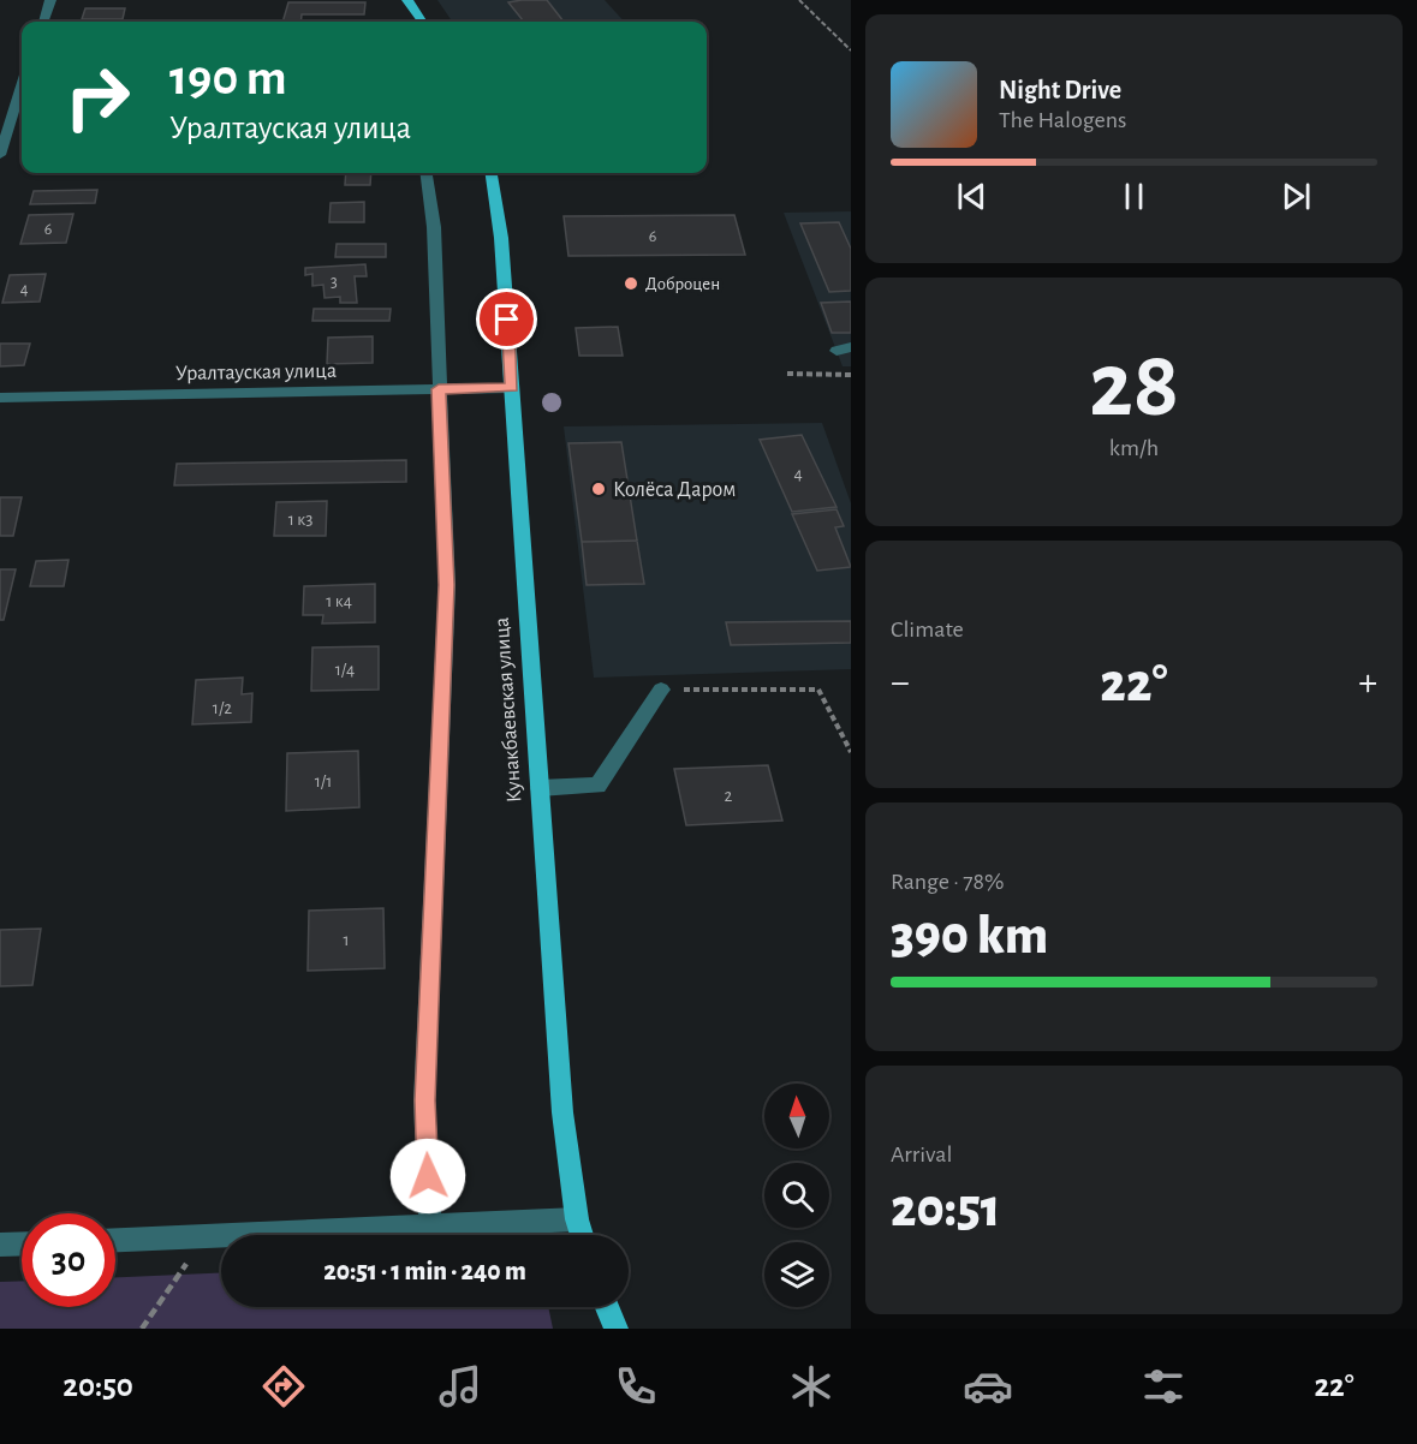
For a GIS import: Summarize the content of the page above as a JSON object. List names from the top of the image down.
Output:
{
  "streets": {
    "main road": ["Кунакбаевская улица"],
    "street": ["Уралтауская улица"]
  },
  "crossings": [
    ["Уралтауская улица", "Кунакбаевская улица"]
  ],
  "places": ["Доброцен", "Колёса Даром"],
  "house_numbers": [
    "6",
    "6",
    "3",
    "4",
    "4",
    "1 к3",
    "1 к4",
    "1/4",
    "1/2",
    "1/1",
    "2",
    "1"
  ],
  "north": "top",
  "page": {
    "turn": ["190 m", "Уралтауская улица"],
    "song": ["Night Drive", "The Halogens"],
    "tile": [
      ["28", "km/h"],
      "Climate",
      ["Range · 78%", "390 km"],
      ["Arrival", "20:51"]
    ],
    "heat": ["−", "22°", "+"],
    "limit": "30",
    "trip": "20:51 · 1 min · 240 m",
    "tabs": ["20:50", "22°"]
  }
}
